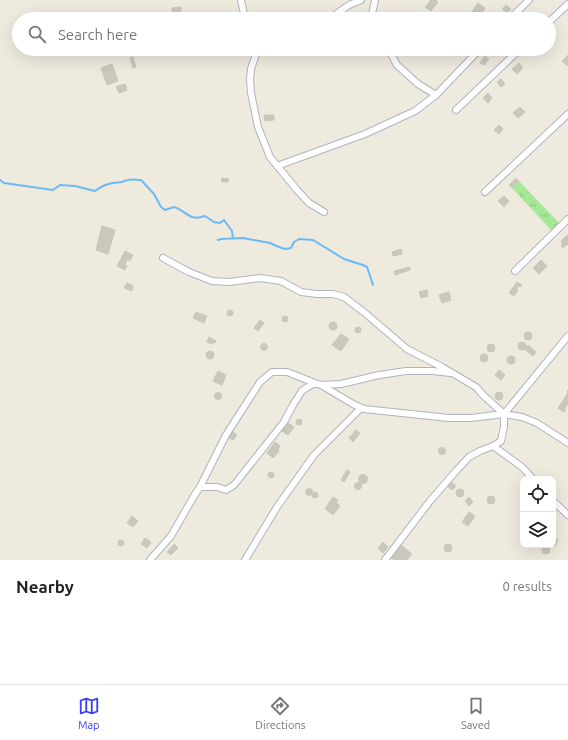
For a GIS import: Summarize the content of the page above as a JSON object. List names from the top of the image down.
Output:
{
  "page": {
    "search": "Search here",
    "heading": ["Nearby", "0 results"],
    "nav": ["Map", "Directions", "Saved"]
  }
}
